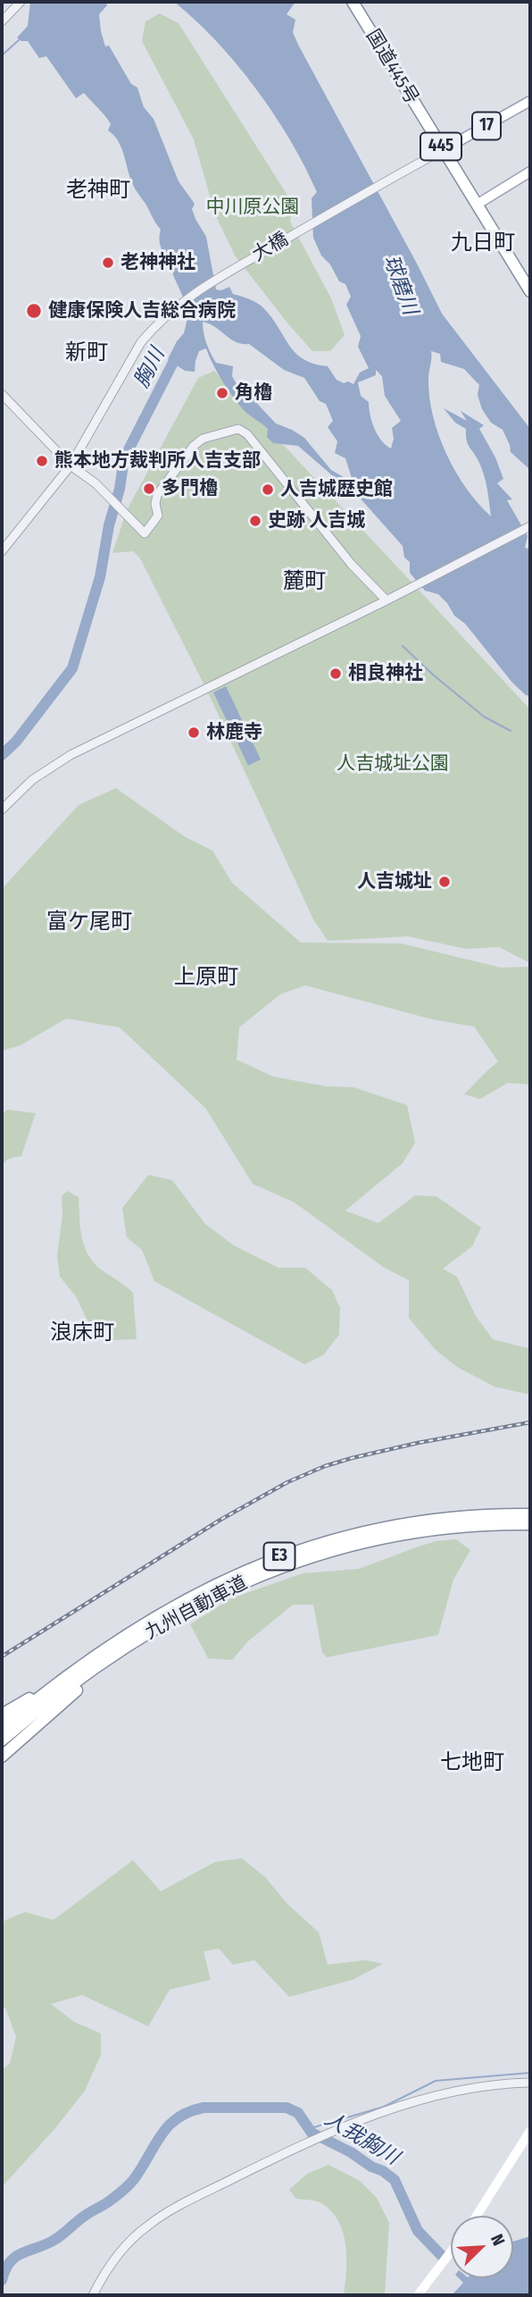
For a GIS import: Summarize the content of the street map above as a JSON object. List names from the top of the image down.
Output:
{
  "streets": {
    "highway": [
      "国道445号",
      "445",
      "E3",
      "九州自動車道"
    ],
    "main road": ["17"],
    "street": ["大橋"]
  },
  "crossings": [
    ["国道445号", "17"],
    ["国道445号", "大橋"],
    ["17", "大橋"]
  ],
  "districts": [
    "老神町",
    "九日町",
    "新町",
    "麓町",
    "富ケ尾町",
    "上原町",
    "浪床町",
    "七地町"
  ],
  "water": ["球磨川", "胸川", "人我胸川"],
  "parks": ["中川原公園", "人吉城址公園"],
  "places": [
    "老神神社",
    "健康保険人吉総合病院",
    "角櫓",
    "熊本地方裁判所人吉支部",
    "多門櫓",
    "人吉城歴史館",
    "史跡 人吉城",
    "相良神社",
    "林鹿寺",
    "人吉城址"
  ],
  "north": "top right"
}
